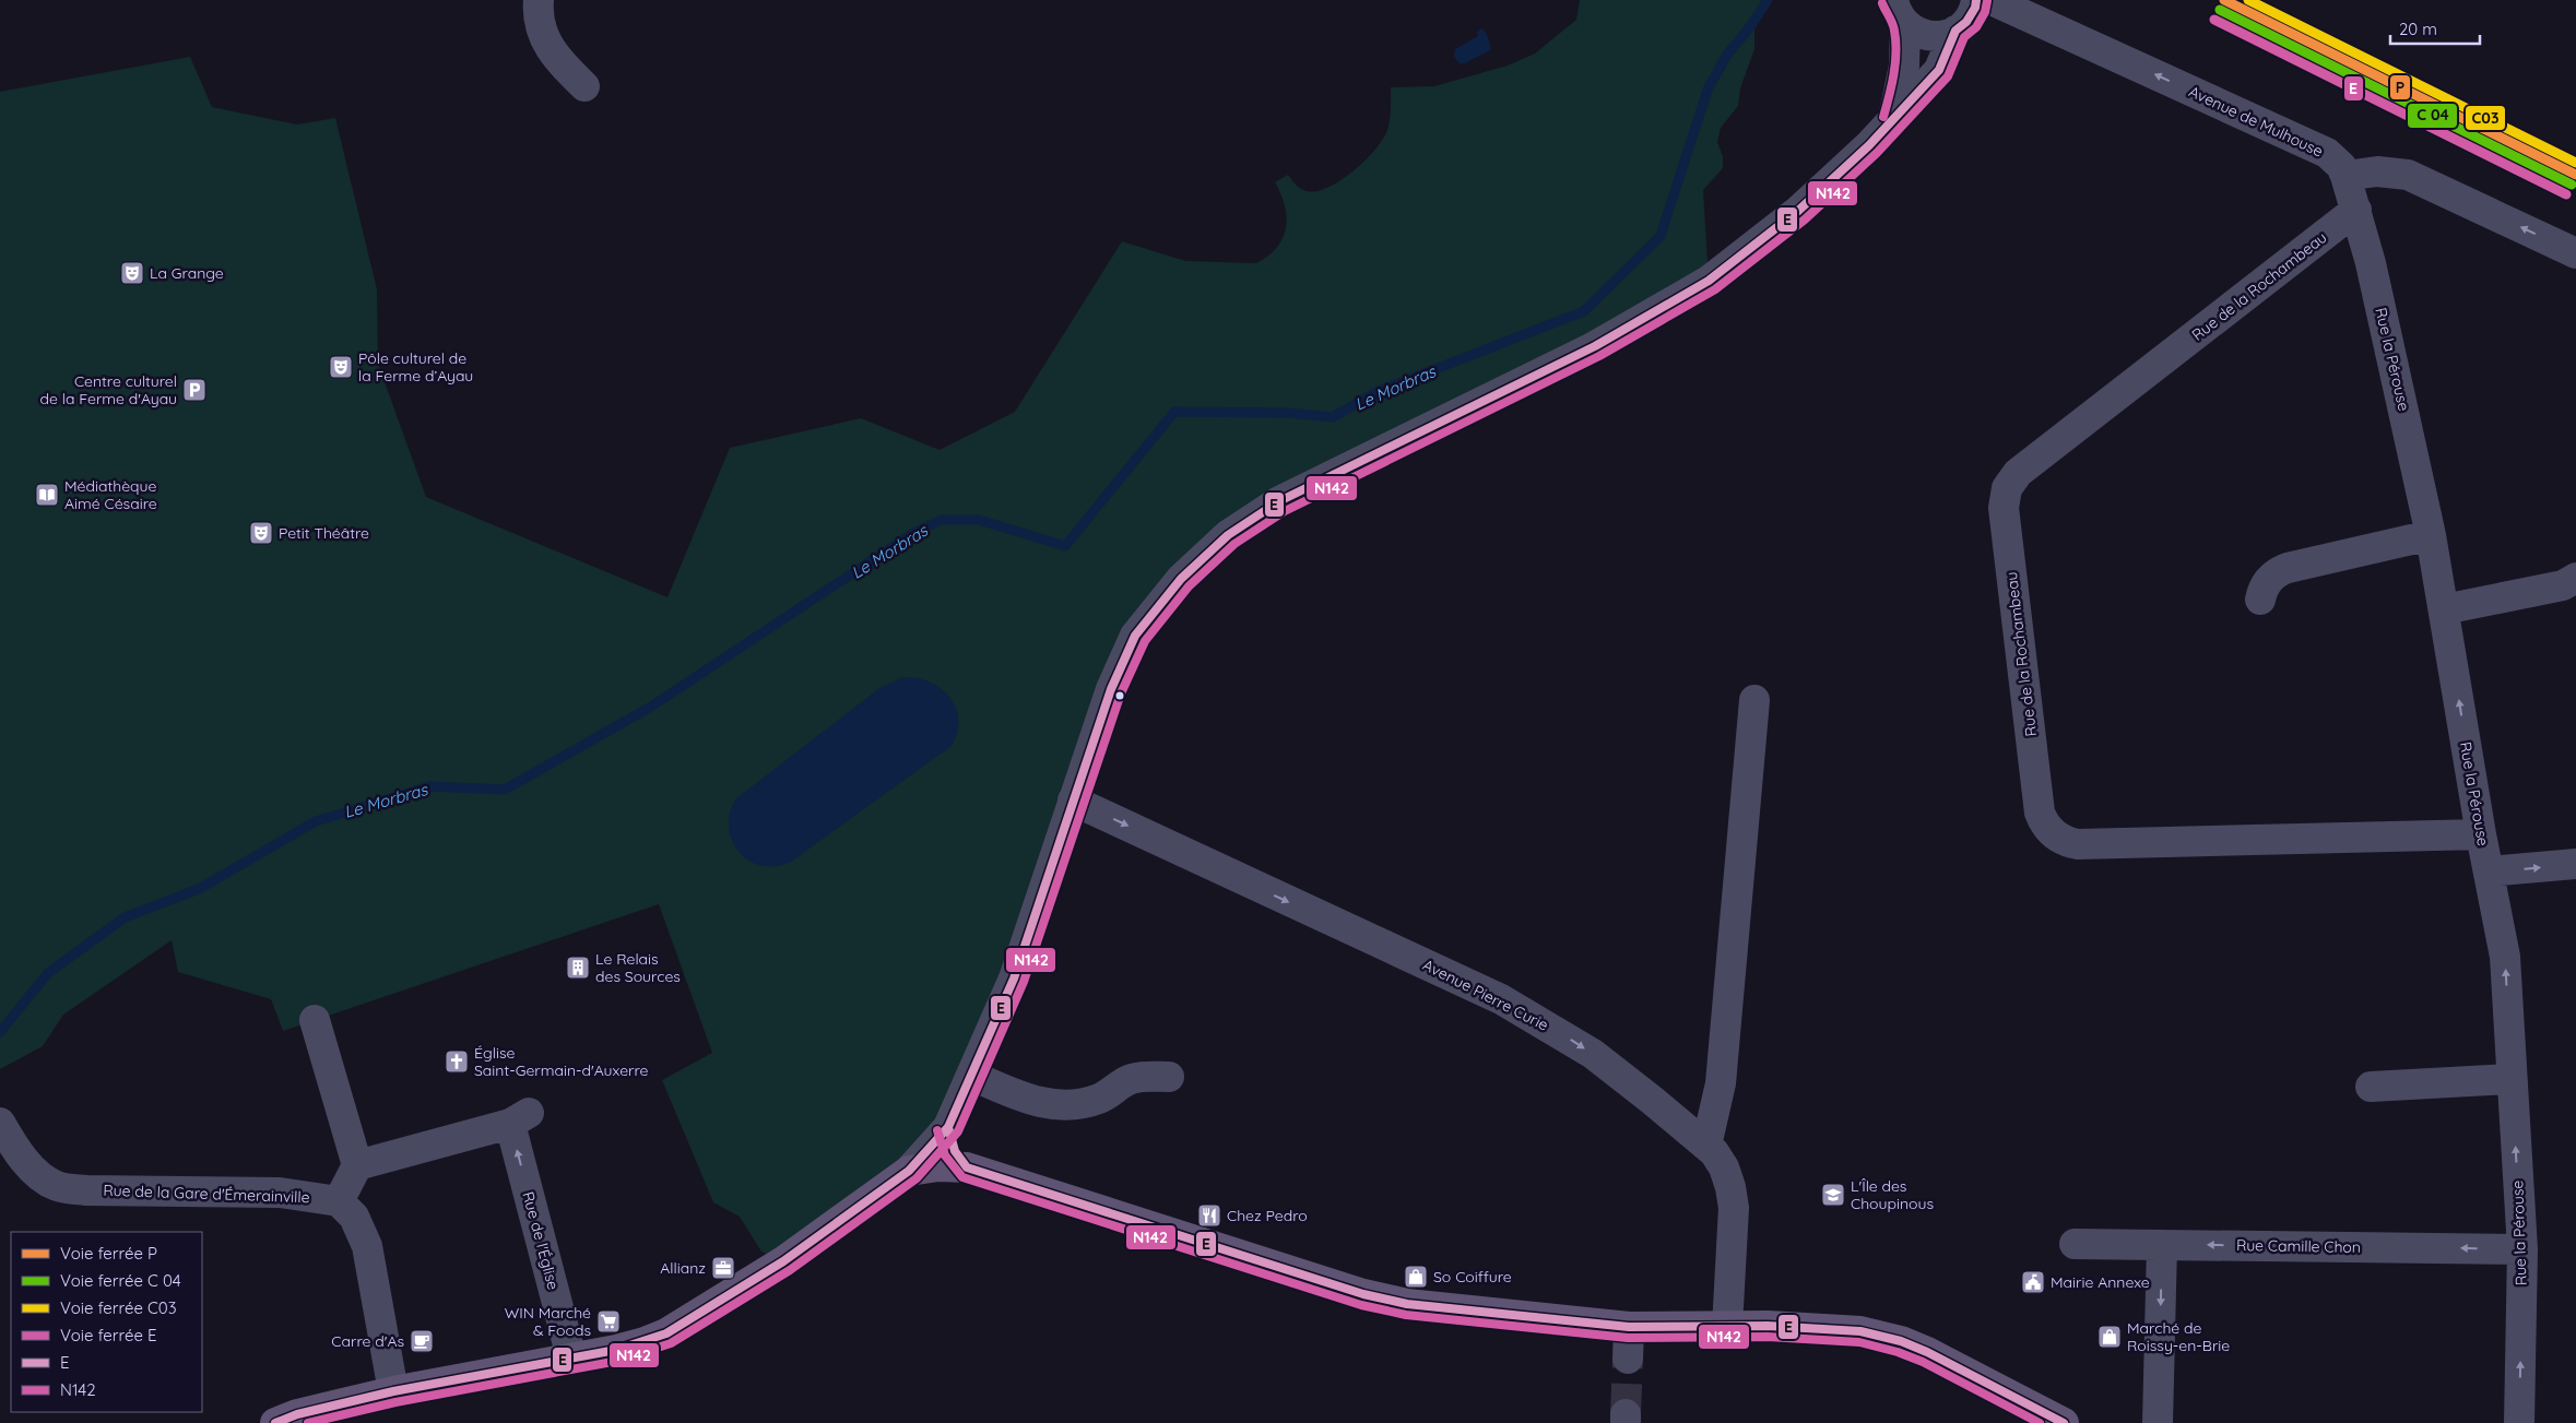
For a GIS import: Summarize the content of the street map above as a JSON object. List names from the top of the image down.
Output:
{
  "streets": {
    "street": [
      "Avenue de Mulhouse",
      "Rue de la Rochambeau",
      "Rue la Pérouse",
      "Avenue Pierre Curie",
      "Rue de la Gare d'Émerainville",
      "Rue de l'Église",
      "Rue Camille Chon"
    ]
  },
  "crossings": [
    ["Avenue de Mulhouse", "Rue la Pérouse"],
    ["Rue de la Rochambeau", "Rue la Pérouse"],
    ["Rue la Pérouse", "Rue Camille Chon"]
  ],
  "one_way": ["Avenue de Mulhouse", "Rue la Pérouse", "Avenue Pierre Curie"],
  "water": ["Le Morbras"],
  "places": {
    "theatre": ["La Grange", "Pôle culturel de la Ferme d’Ayau", "Petit Théâtre"],
    "parking": ["Centre culturel de la Ferme d'Ayau"],
    "library": ["Médiathèque Aimé Césaire"],
    "building": ["Le Relais des Sources"],
    "church": ["Église Saint-Germain-d'Auxerre"],
    "school or university": ["L'Île des Choupinous"],
    "restaurant": ["Chez Pedro"],
    "office": ["Allianz"],
    "shop": ["So Coiffure", "Marché de Roissy-en-Brie"],
    "public building": ["Mairie Annexe"],
    "supermarket": ["WIN Marché & Foods"],
    "cafe": ["Carre d'As"]
  },
  "lines": [
    "rail line P",
    "rail line C03",
    "transit line E",
    "transit line N142",
    "rail line E"
  ],
  "legend": [
    "Voie ferrée P",
    "Voie ferrée C 04",
    "Voie ferrée C03",
    "Voie ferrée E",
    "E",
    "N142"
  ],
  "scale_bar": "20 m"
}
